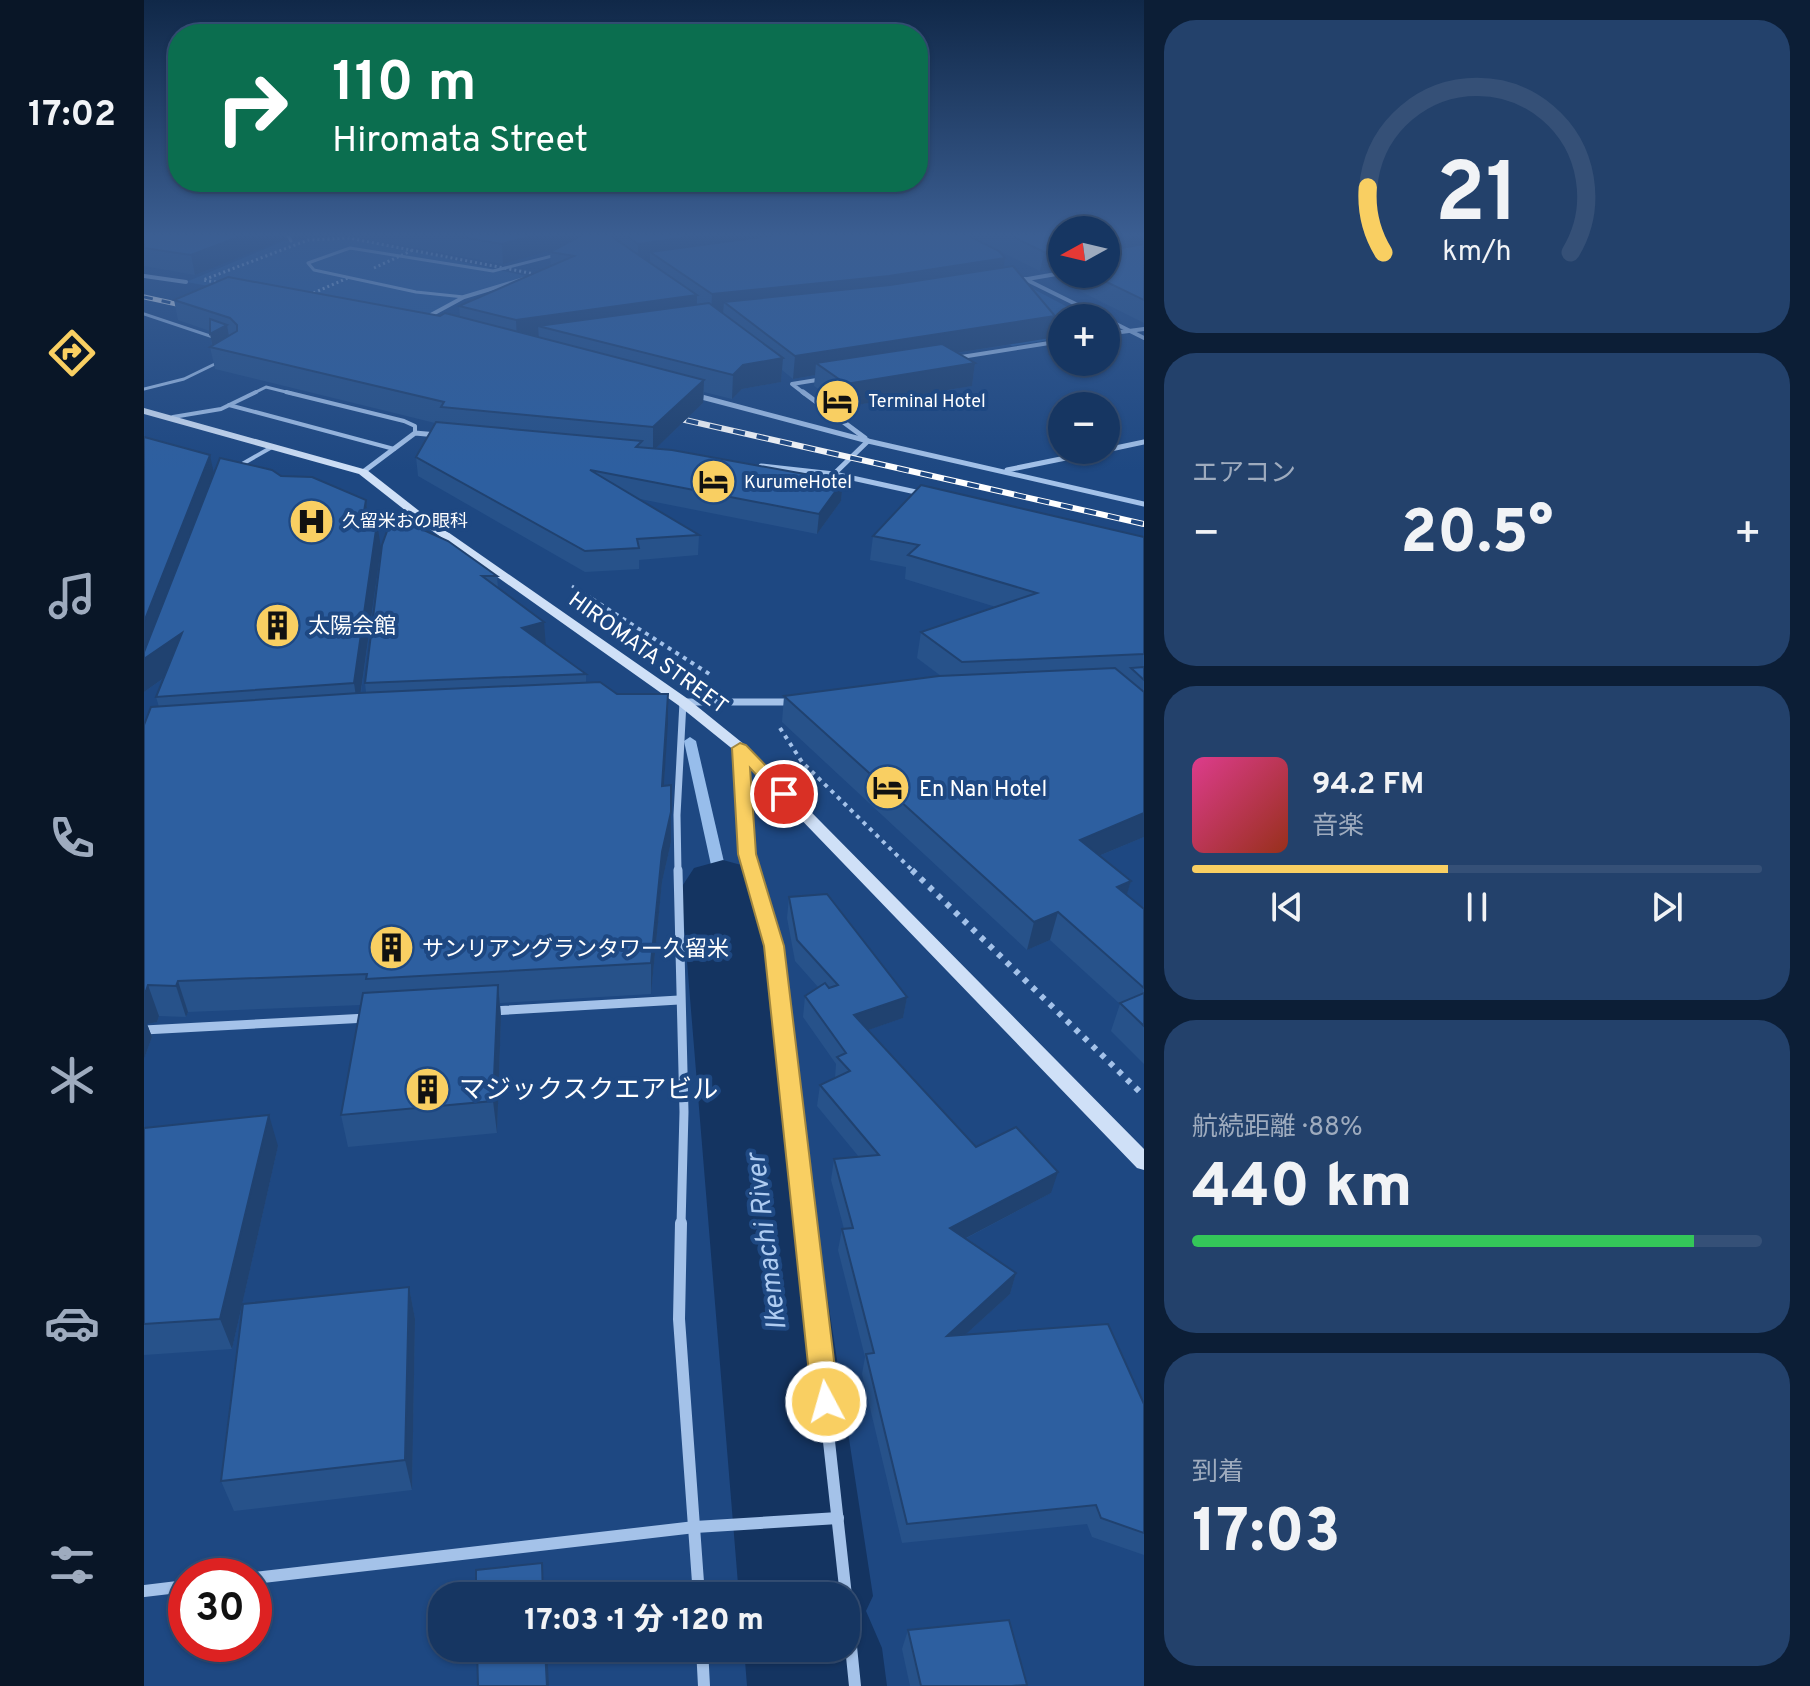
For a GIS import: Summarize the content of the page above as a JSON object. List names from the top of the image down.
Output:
{
  "streets": {
    "street": ["HIROMATA STREET"]
  },
  "water": ["Ikemachi River"],
  "places": {
    "hotel": ["Terminal Hotel", "KurumeHotel", "En Nan Hotel"],
    "hospital": ["久留米おの眼科"],
    "building": ["太陽会館", "サンリアングランタワー久留米", "マジックスクエアビル"]
  },
  "north": "left",
  "page": {
    "tabs": "17:02",
    "turn": ["110 m", "Hiromata Street"],
    "map_buttons": ["+", "−"],
    "tile": [
      "エアコン",
      ["航続距離 · 88%", "440 km"],
      ["到着", "17:03"]
    ],
    "heat": ["−", "20.5°", "+"],
    "song": ["94.2 FM", "音楽"],
    "limit": "30",
    "trip": "17:03 · 1 分 · 120 m",
    "gauge": ["21", "km/h"]
  }
}
